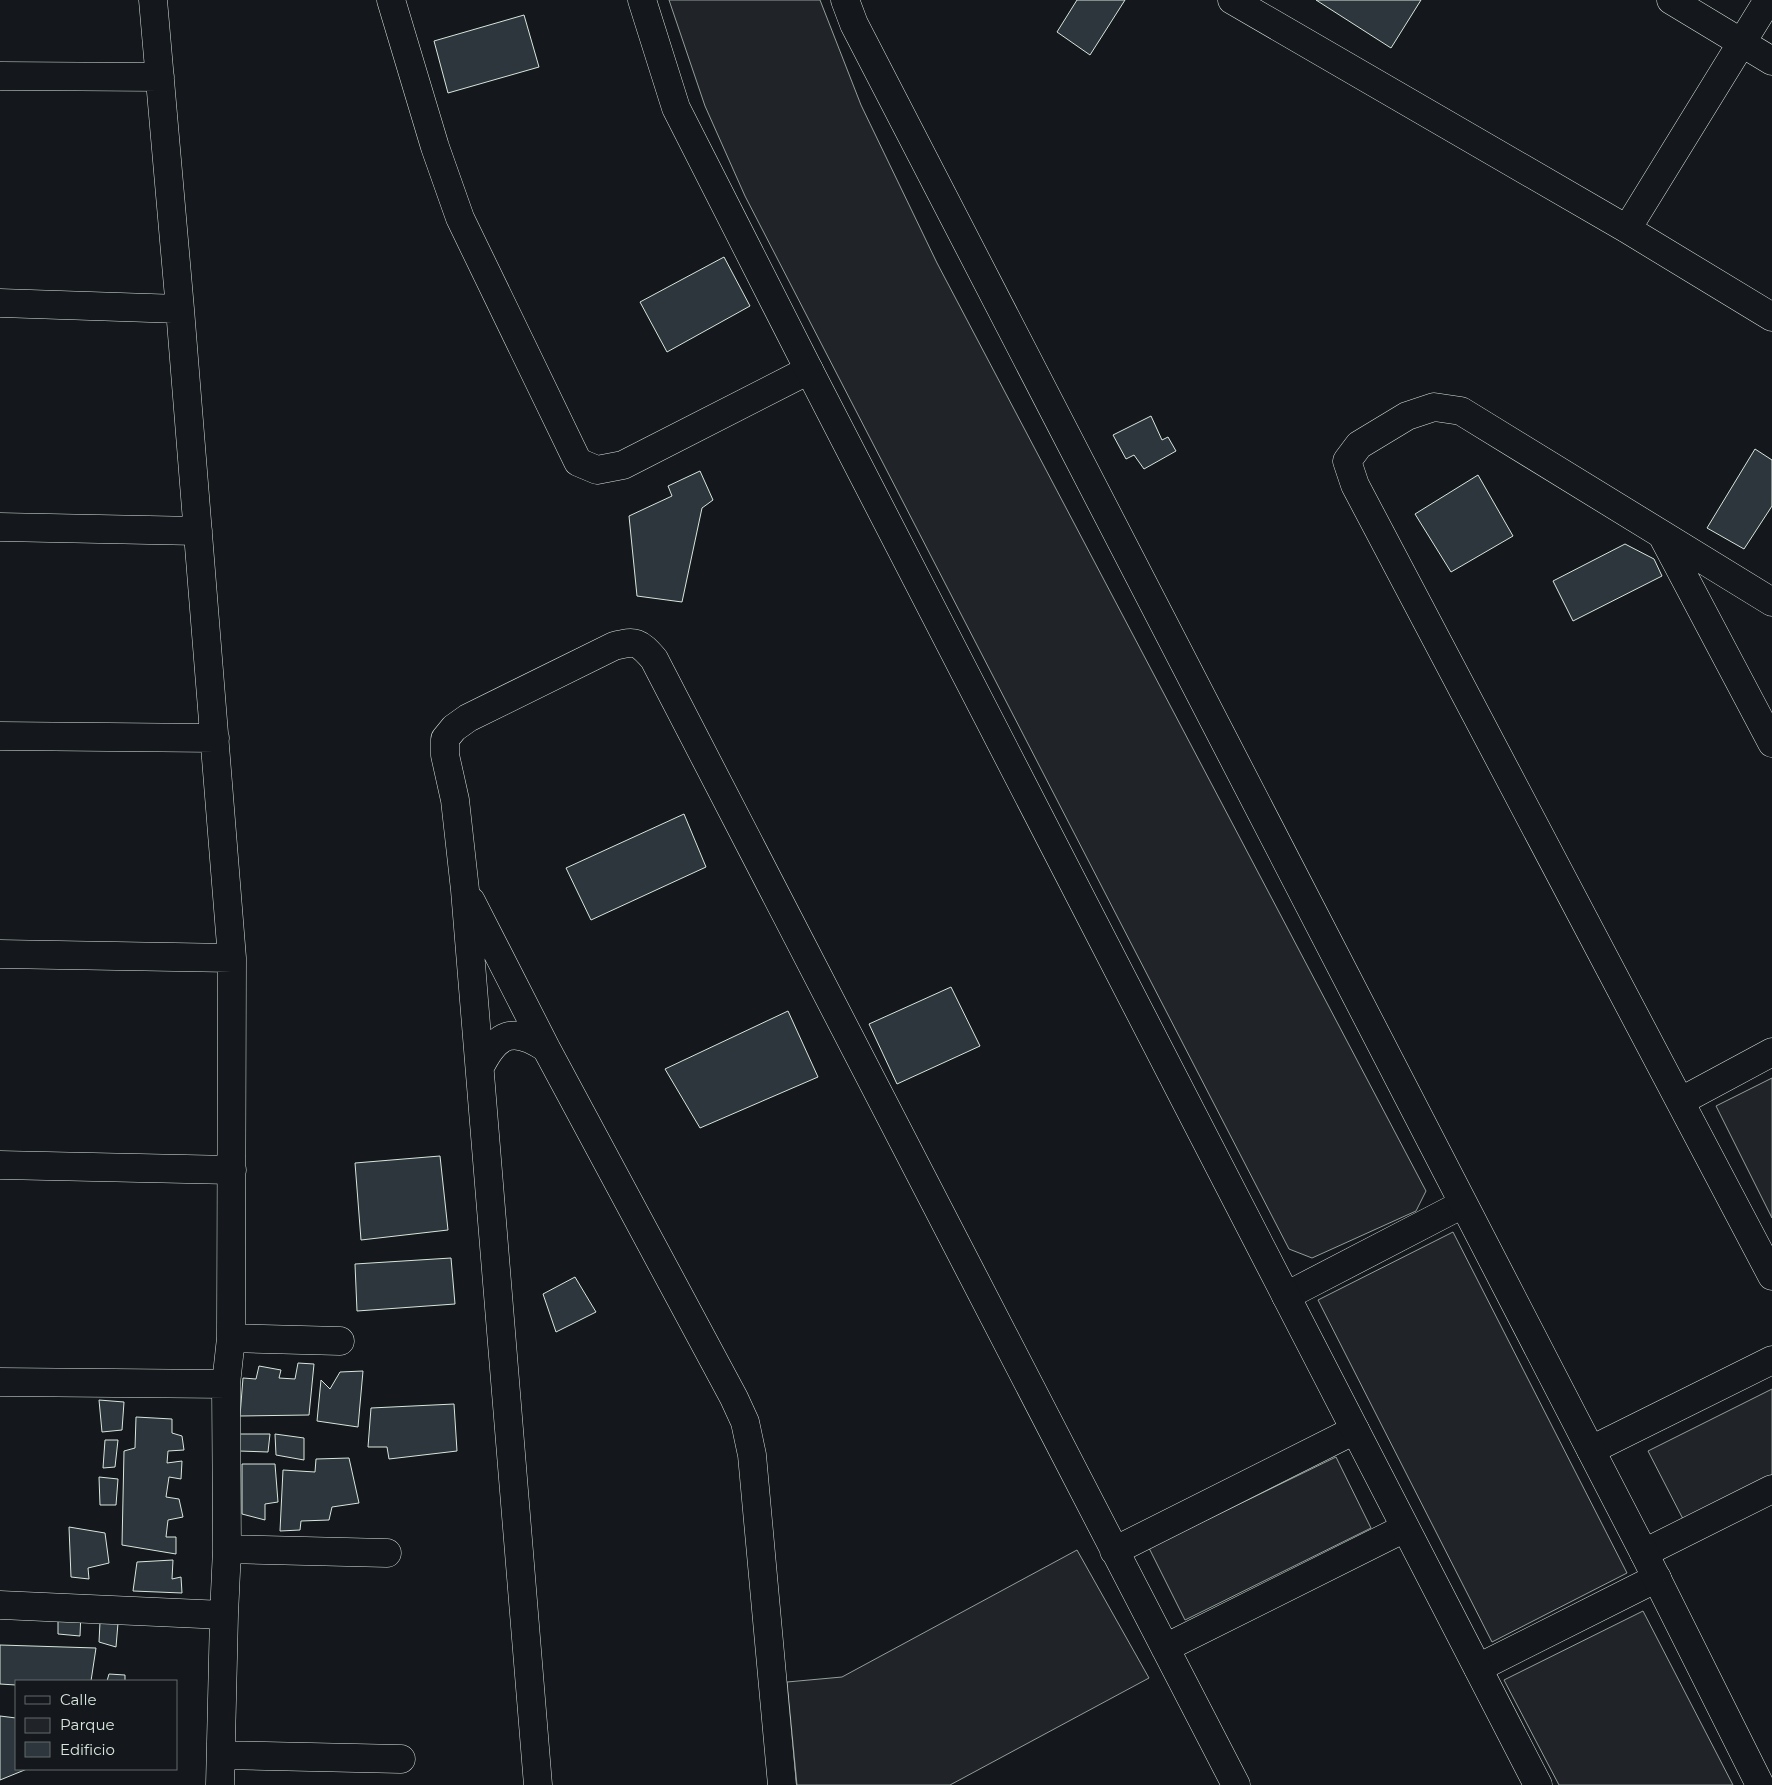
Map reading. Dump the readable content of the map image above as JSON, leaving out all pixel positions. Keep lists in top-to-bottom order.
{
  "legend": ["Calle", "Parque", "Edificio"]
}
